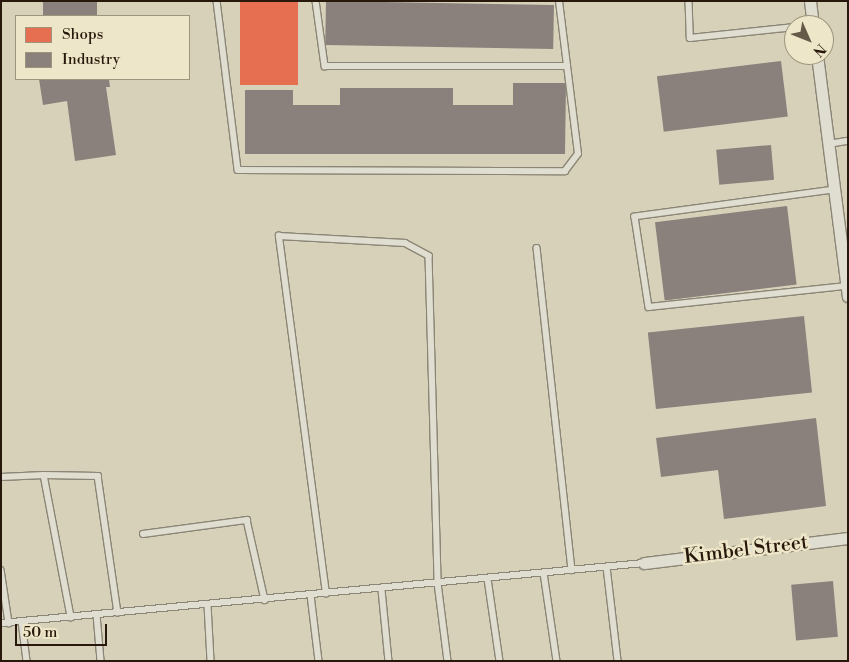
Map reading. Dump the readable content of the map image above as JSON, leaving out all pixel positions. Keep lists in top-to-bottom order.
{
  "streets": {
    "street": ["Kimbel Street"]
  },
  "legend": ["Shops", "Industry"],
  "scale_bar": "50 m",
  "north": "bottom right"
}
